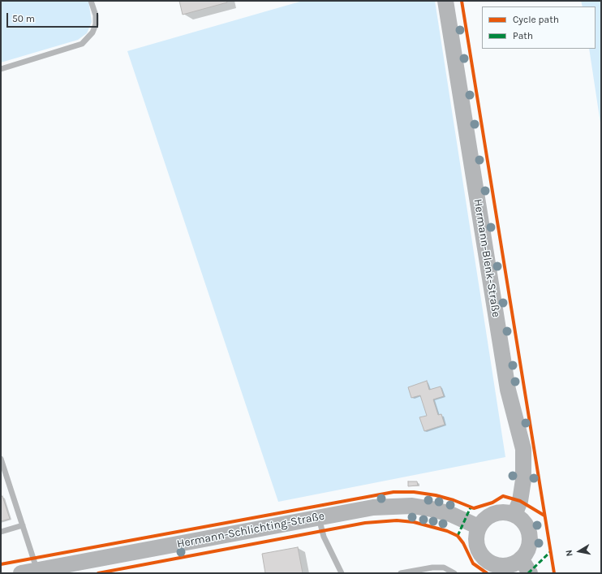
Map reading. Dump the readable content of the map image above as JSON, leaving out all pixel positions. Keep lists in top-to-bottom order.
{
  "streets": {
    "street": ["Hermann-Blenk-Straße", "Hermann-Schlichting-Straße"]
  },
  "crossings": [
    ["Hermann-Blenk-Straße", "Hermann-Schlichting-Straße"]
  ],
  "legend": ["Cycle path", "Path"],
  "scale_bar": "50 m",
  "north": "left"
}
